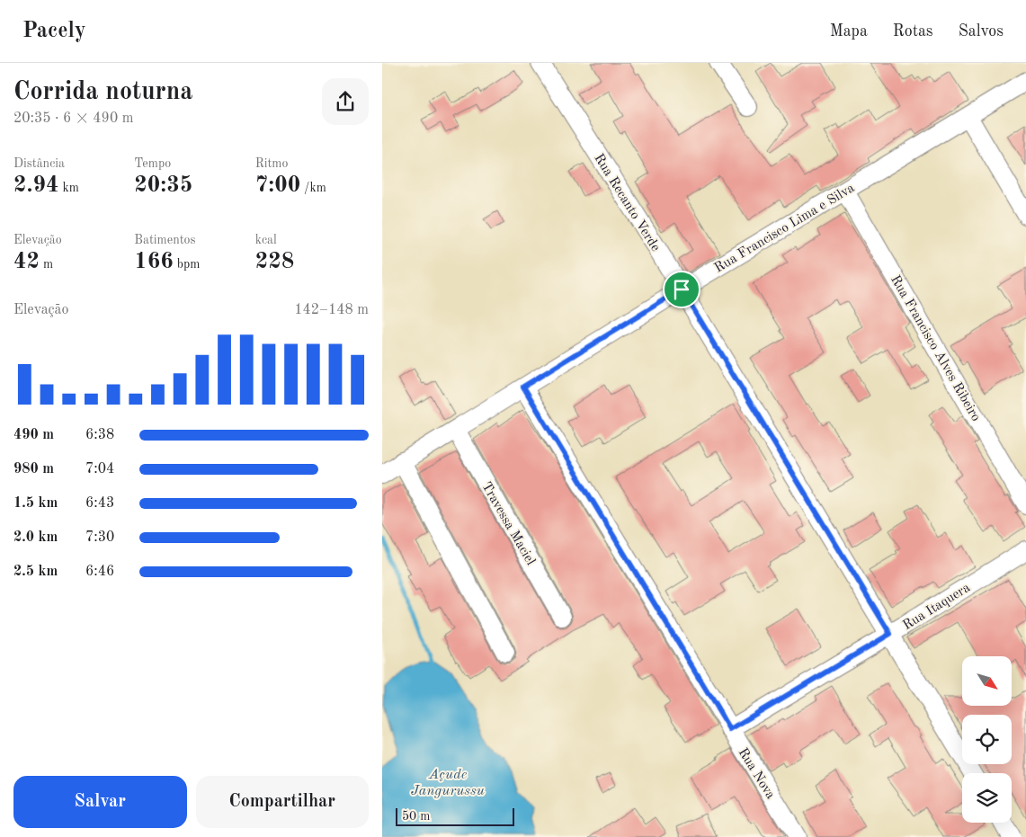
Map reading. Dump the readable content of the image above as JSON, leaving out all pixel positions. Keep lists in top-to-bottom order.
{
  "streets": {
    "street": [
      "Rua Recanto Verde",
      "Rua Francisco Lima e Silva",
      "Rua Francisco Alves Ribeiro",
      "Travessa Maciel",
      "Rua Itaquera",
      "Rua Nova"
    ]
  },
  "crossings": [
    ["Rua Recanto Verde", "Rua Francisco Lima e Silva"],
    ["Rua Recanto Verde", "Rua Itaquera"],
    ["Rua Francisco Lima e Silva", "Rua Francisco Alves Ribeiro"],
    ["Rua Francisco Lima e Silva", "Travessa Maciel"],
    ["Rua Francisco Lima e Silva", "Rua Nova"],
    ["Rua Itaquera", "Rua Nova"]
  ],
  "water": ["Açude Jangurussu"],
  "scale_bar": "50 m",
  "north": "bottom right",
  "page": {
    "header": "Pacely",
    "nav": ["Mapa", "Rotas", "Salvos"],
    "heading": ["Corrida noturna", "20:35 · 6 × 490 m"],
    "stats": [
      ["Distância", "2.94 km"],
      ["Tempo", "20:35"],
      ["Ritmo", "7:00 /km"],
      ["Elevação", "42 m"],
      ["Batimentos", "166 bpm"],
      ["kcal", "228"]
    ],
    "chart": ["Elevação", "142–148 m"],
    "list": [
      {
        "name": "490 m",
        "note": "6:38"
      },
      {
        "name": "980 m",
        "note": "7:04"
      },
      {
        "name": "1.5 km",
        "note": "6:43"
      },
      {
        "name": "2.0 km",
        "note": "7:30"
      },
      {
        "name": "2.5 km",
        "note": "6:46"
      }
    ],
    "buttons": ["Salvar", "Compartilhar"],
    "scale": "50 m"
  }
}
